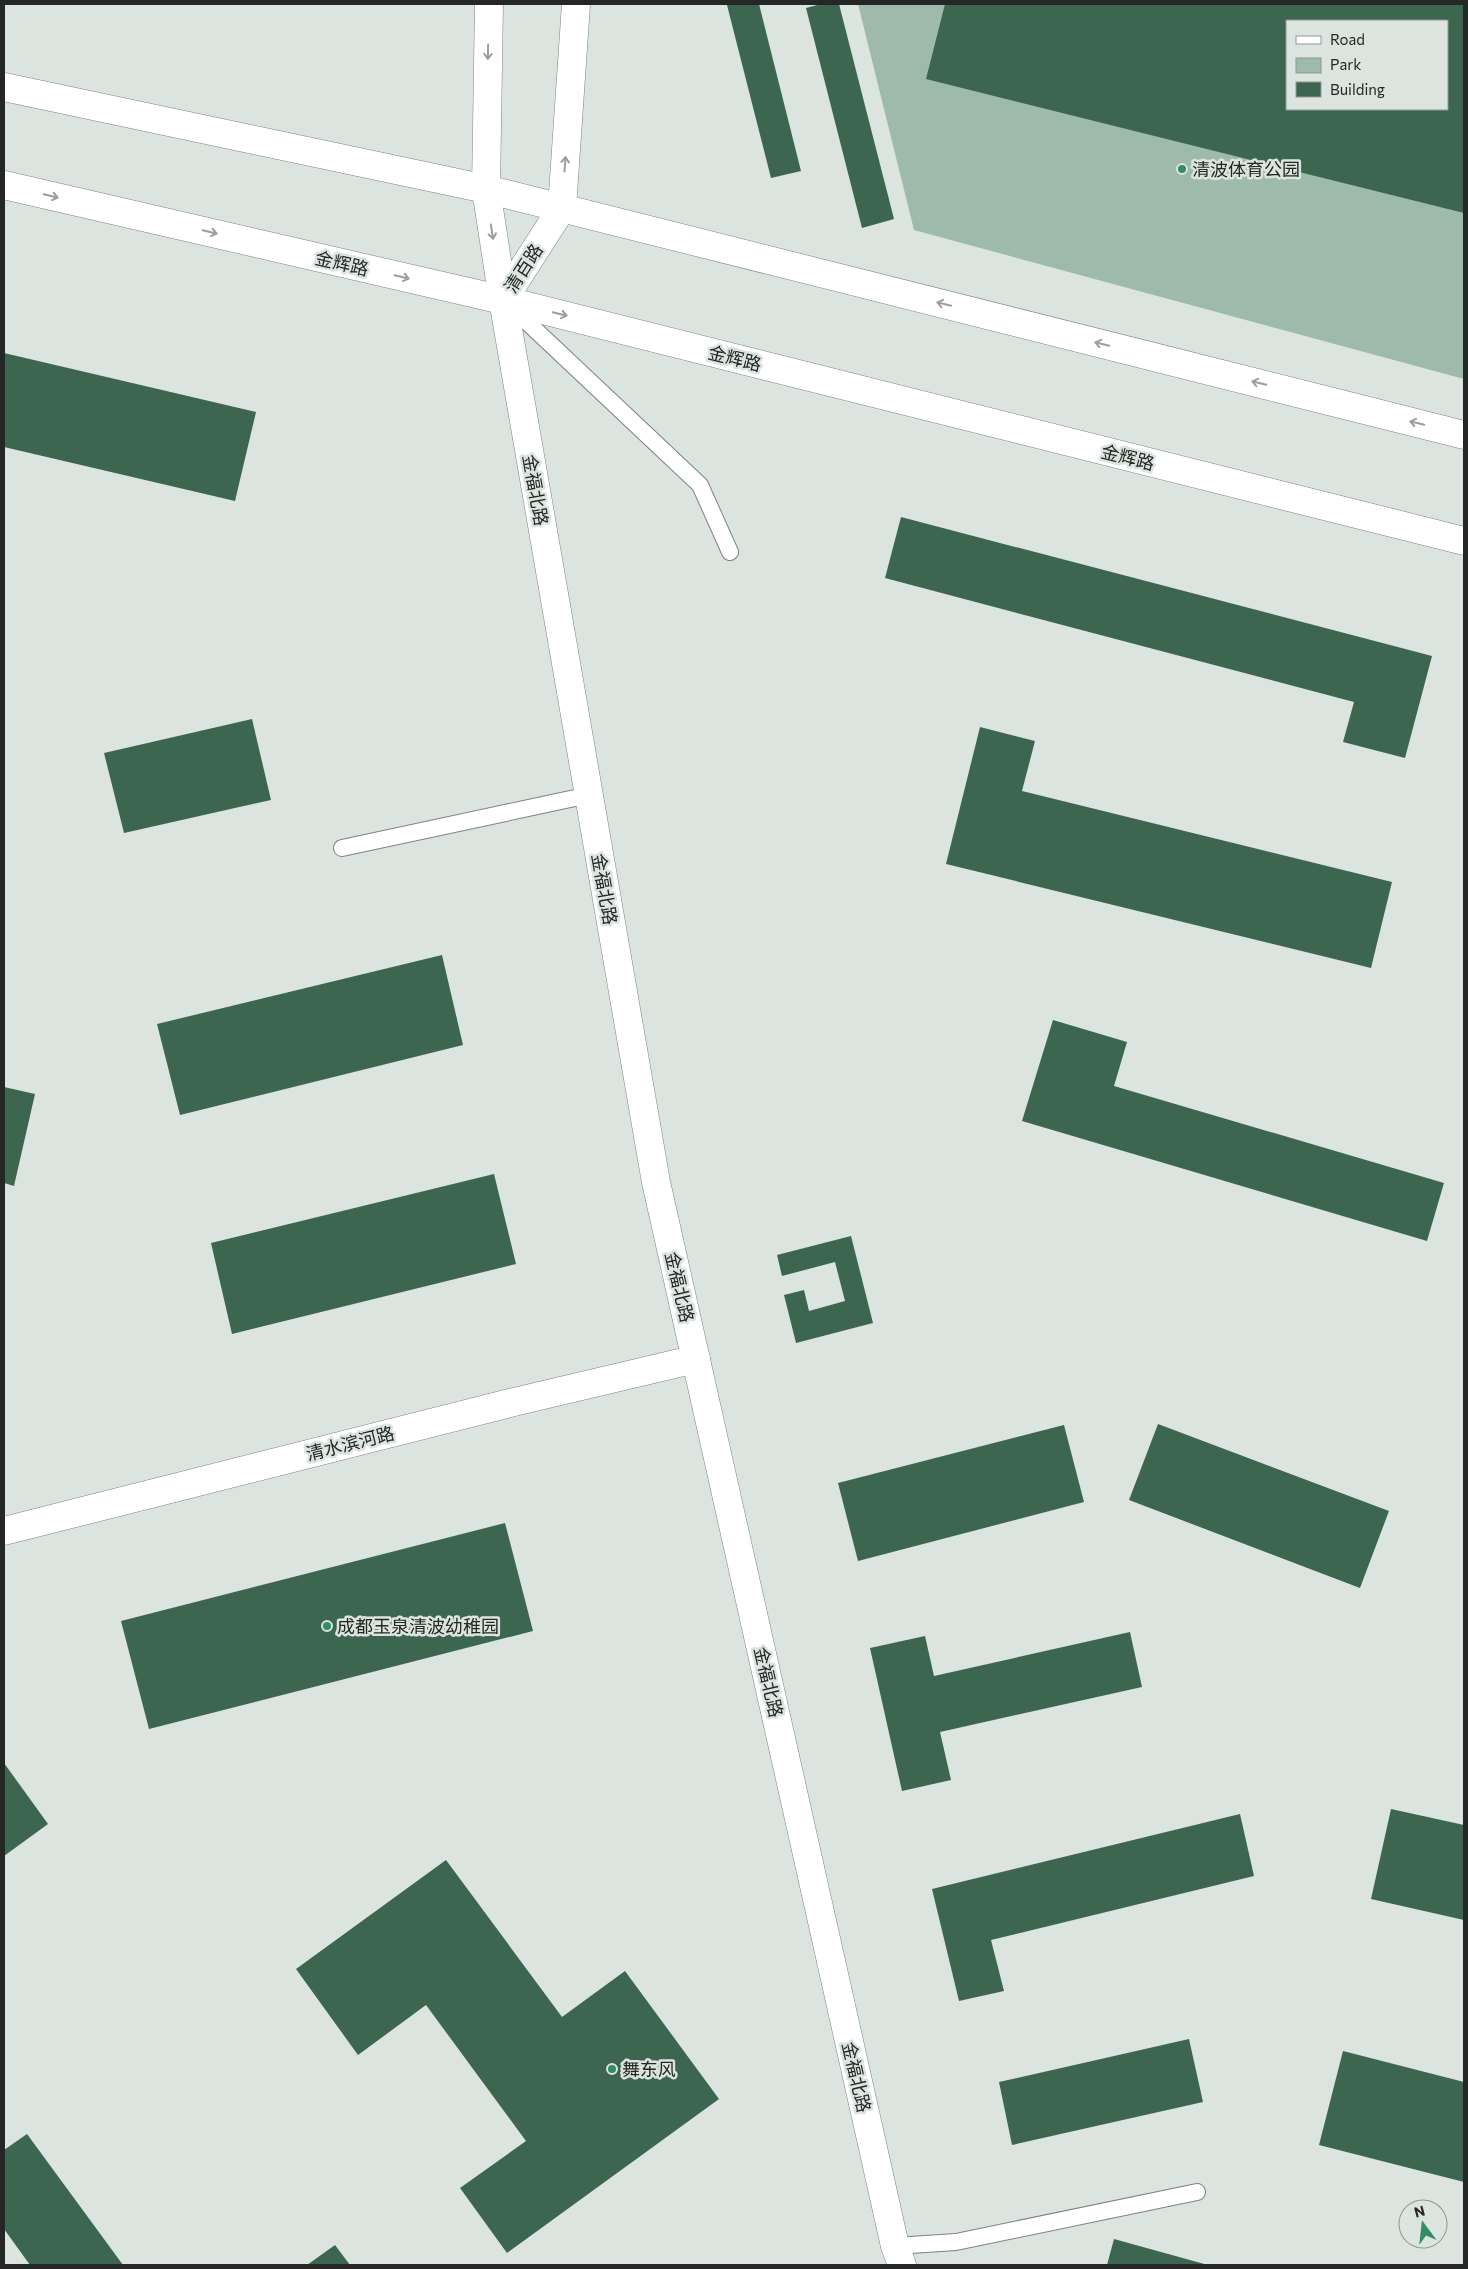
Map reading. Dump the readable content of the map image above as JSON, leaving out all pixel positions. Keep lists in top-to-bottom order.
{
  "streets": {
    "street": [
      "金辉路",
      "清百路",
      "金福北路",
      "清水滨河路"
    ]
  },
  "crossings": [
    ["金辉路", "清百路"],
    ["金辉路", "金福北路"],
    ["清百路", "金福北路"],
    ["金福北路", "清水滨河路"]
  ],
  "places": ["清波体育公园", "成都玉泉清波幼稚园", "舞东风"],
  "legend": ["Road", "Park", "Building"],
  "north": "top"
}
